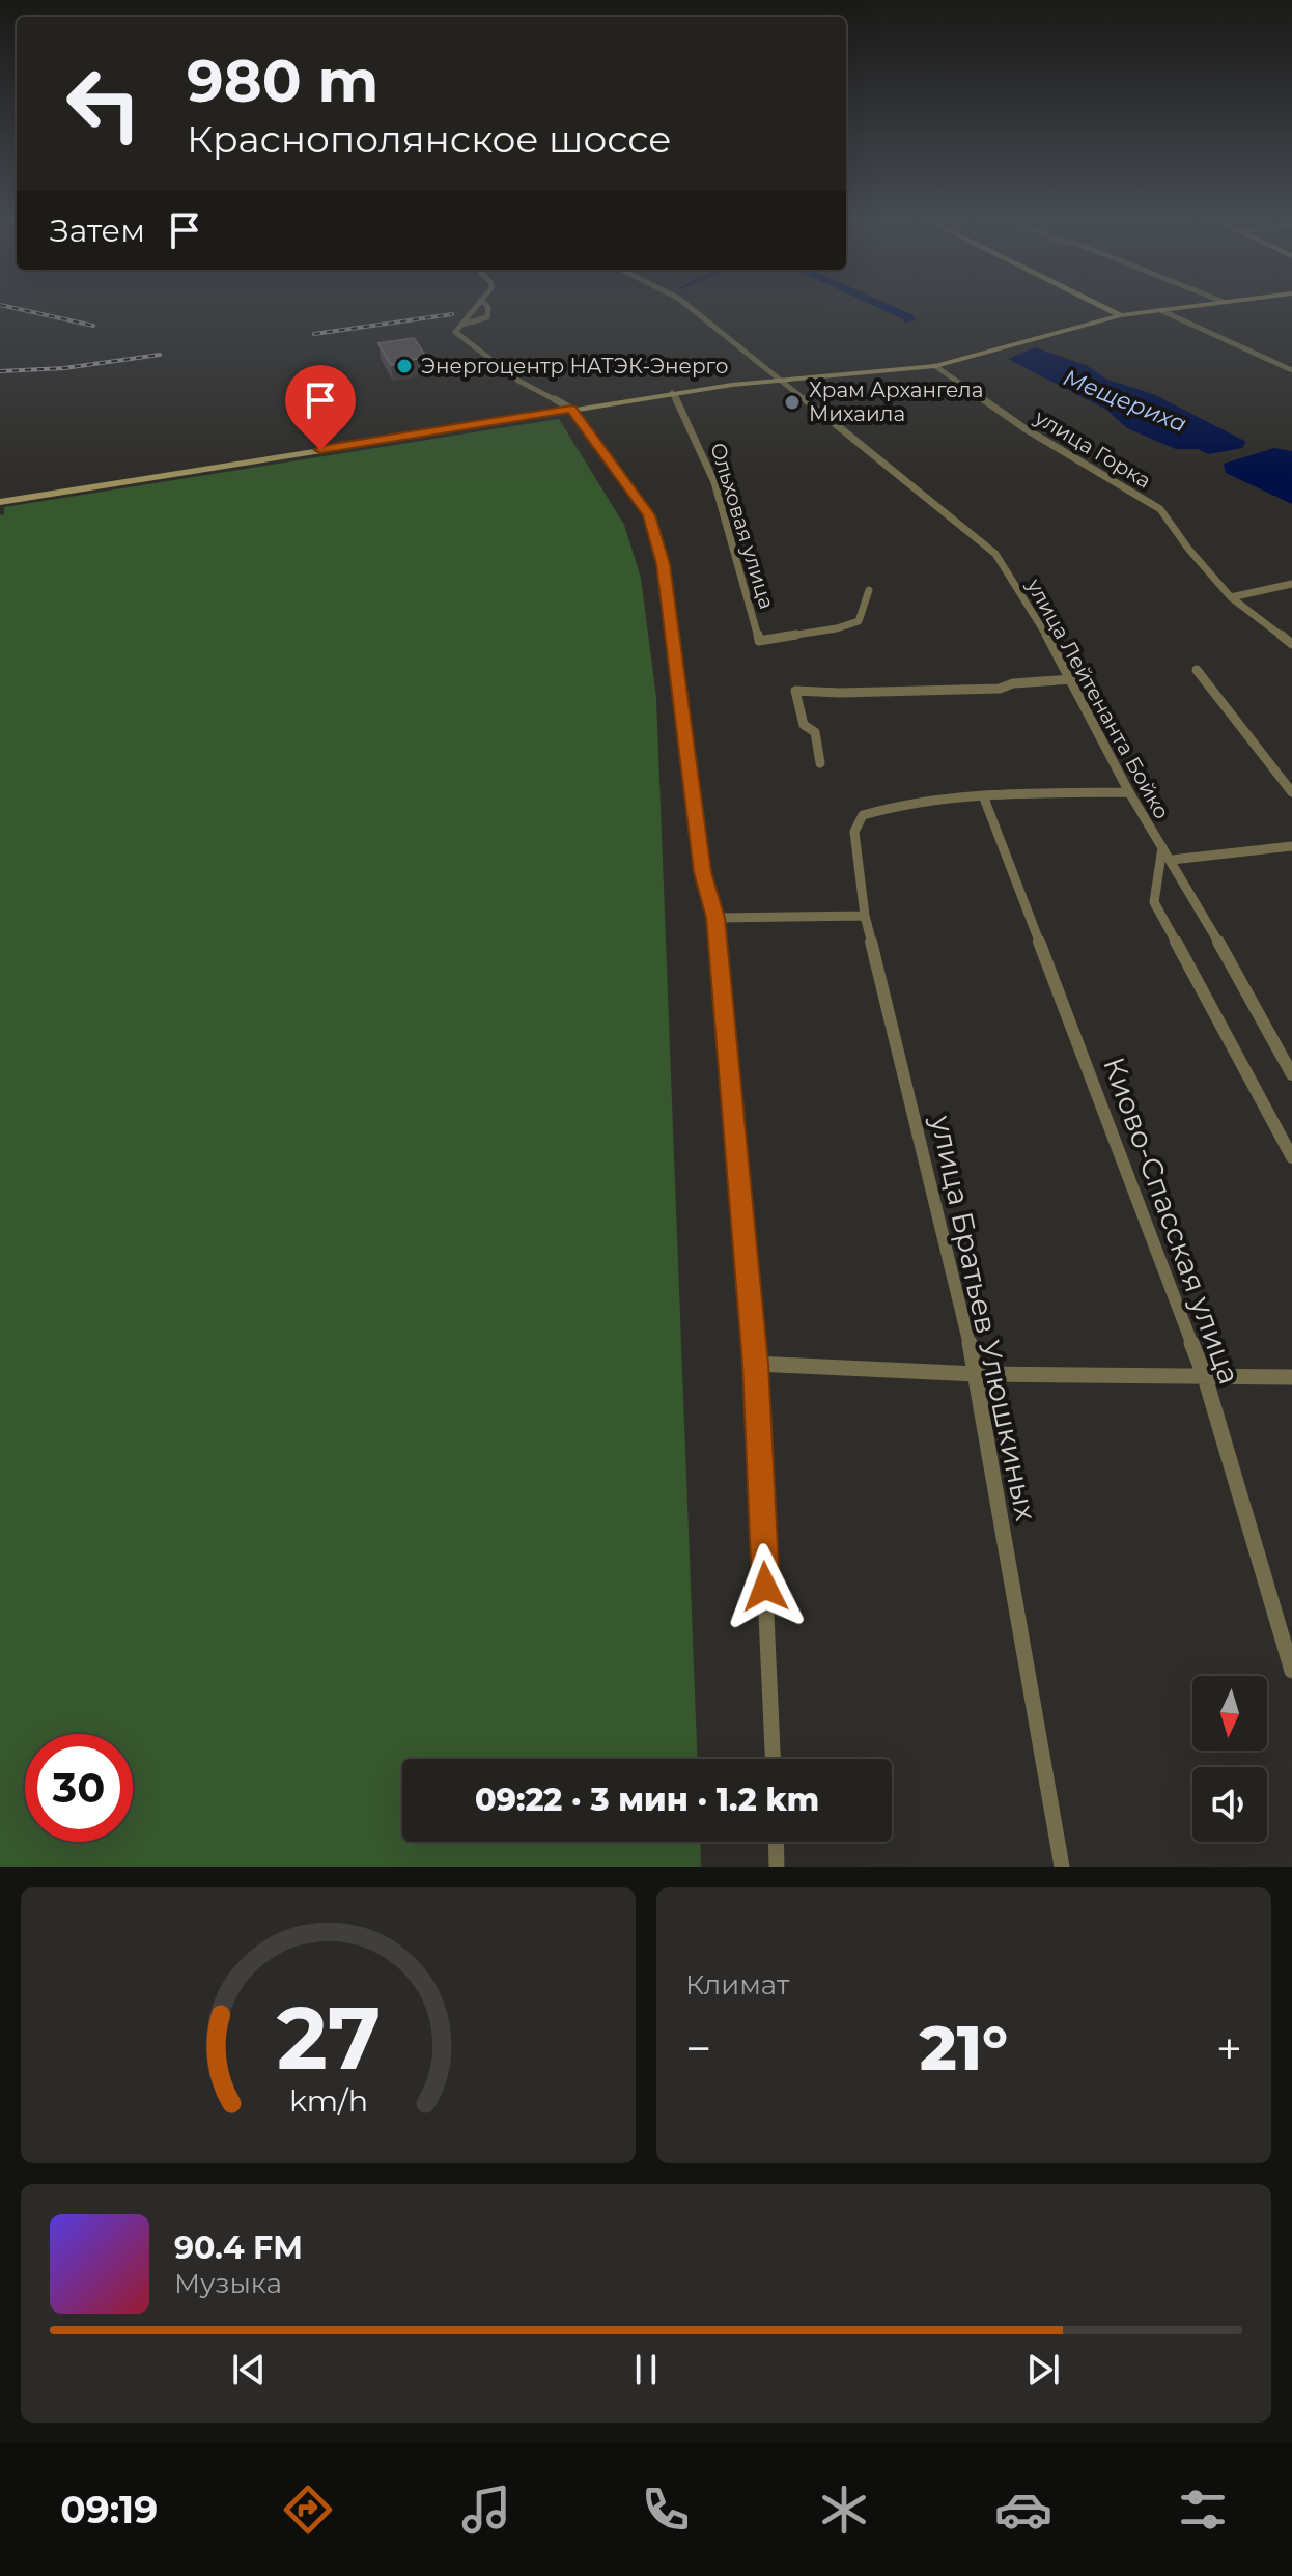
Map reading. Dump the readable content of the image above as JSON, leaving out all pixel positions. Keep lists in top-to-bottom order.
{
  "streets": {
    "street": [
      "улица Горка",
      "Ольховая улица",
      "улица Лейтенанта Бойко",
      "Киово-Спасская улица",
      "улица Братьев Улюшкиных"
    ]
  },
  "crossings": [
    ["Киово-Спасская улица", "улица Братьев Улюшкиных"]
  ],
  "water": ["Мещериха"],
  "places": ["Энергоцентр НАТЭК-Энерго", "Храм Архангела Михаила"],
  "north": "bottom",
  "page": {
    "turn": ["980 m", "Краснополянское шоссе"],
    "then": "Затем",
    "limit": "30",
    "trip": "09:22 · 3 мин · 1.2 km",
    "tile": "Климат",
    "heat": ["−", "21°", "+"],
    "song": ["90.4 FM", "Музыка"],
    "tabs": "09:19",
    "gauge": ["27", "km/h"]
  }
}
